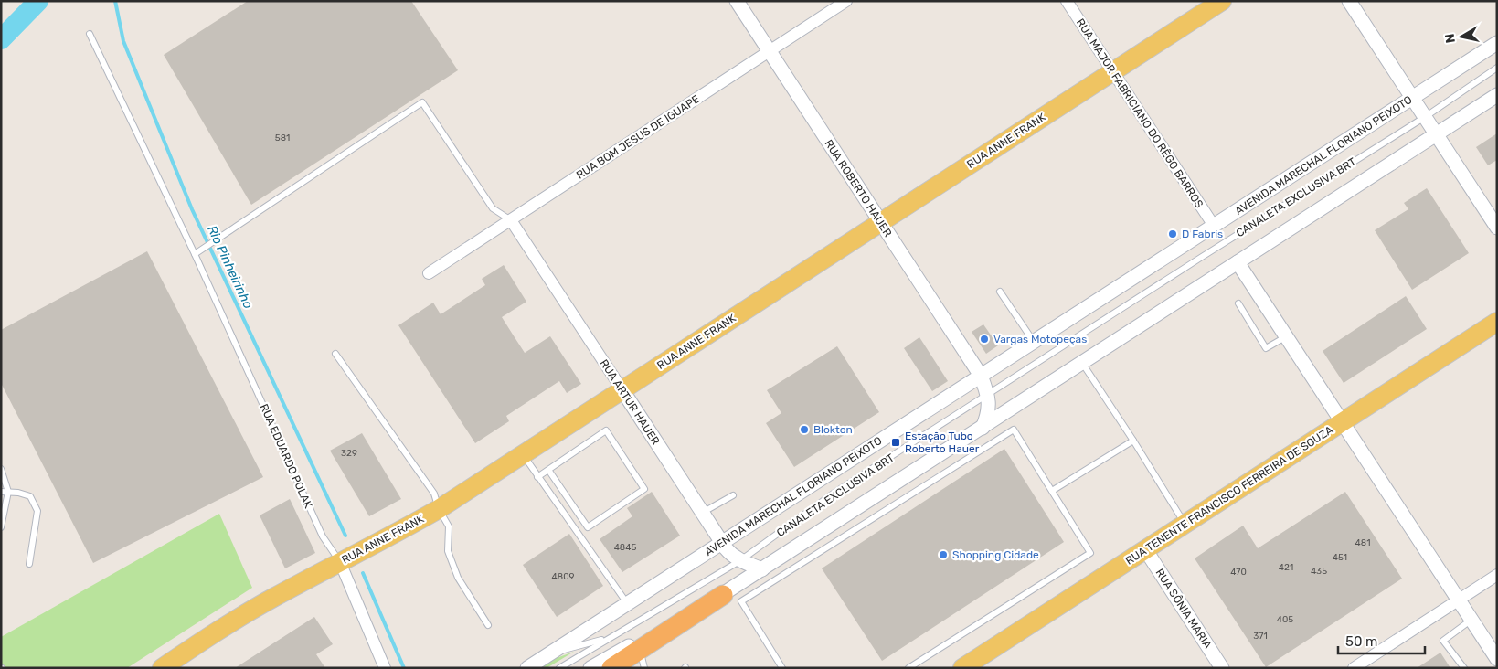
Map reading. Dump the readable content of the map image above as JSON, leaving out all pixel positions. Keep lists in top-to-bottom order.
{
  "streets": {
    "main road": ["RUA ANNE FRANK", "RUA TENENTE FRANCISCO FERREIRA DE SOUZA"],
    "street": [
      "RUA MAJOR FABRICIANO DO RÊGO BARROS",
      "RUA BOM JESUS DE IGUAPE",
      "AVENIDA MARECHAL FLORIANO PEIXOTO",
      "RUA ROBERTO HAUER",
      "RUA ARTUR HAUER",
      "RUA EDUARDO POLAK",
      "RUA SÔNIA MARIA"
    ],
    "lane": ["CANALETA EXCLUSIVA BRT"]
  },
  "crossings": [
    ["RUA MAJOR FABRICIANO DO RÊGO BARROS", "RUA ANNE FRANK"],
    ["RUA MAJOR FABRICIANO DO RÊGO BARROS", "AVENIDA MARECHAL FLORIANO PEIXOTO"],
    ["RUA BOM JESUS DE IGUAPE", "RUA ROBERTO HAUER"],
    ["RUA BOM JESUS DE IGUAPE", "RUA ARTUR HAUER"],
    ["RUA ANNE FRANK", "RUA ROBERTO HAUER"],
    ["RUA ANNE FRANK", "RUA ARTUR HAUER"],
    ["RUA ANNE FRANK", "RUA EDUARDO POLAK"],
    ["AVENIDA MARECHAL FLORIANO PEIXOTO", "RUA ROBERTO HAUER"],
    ["AVENIDA MARECHAL FLORIANO PEIXOTO", "CANALETA EXCLUSIVA BRT"],
    ["AVENIDA MARECHAL FLORIANO PEIXOTO", "RUA ARTUR HAUER"],
    ["RUA ROBERTO HAUER", "CANALETA EXCLUSIVA BRT"],
    ["CANALETA EXCLUSIVA BRT", "RUA ARTUR HAUER"],
    ["RUA TENENTE FRANCISCO FERREIRA DE SOUZA", "RUA SÔNIA MARIA"]
  ],
  "water": ["Rio Pinheirinho"],
  "places": {
    "other": [
      "D Fabris",
      "Vargas Motopeças",
      "Blokton",
      "Shopping Cidade"
    ],
    "transit": ["Estação Tubo Roberto Hauer"]
  },
  "house_numbers": [
    "581",
    "329",
    "481",
    "4845",
    "451",
    "421",
    "435",
    "470",
    "4809",
    "405",
    "371"
  ],
  "scale_bar": "50 m",
  "north": "left"
}
